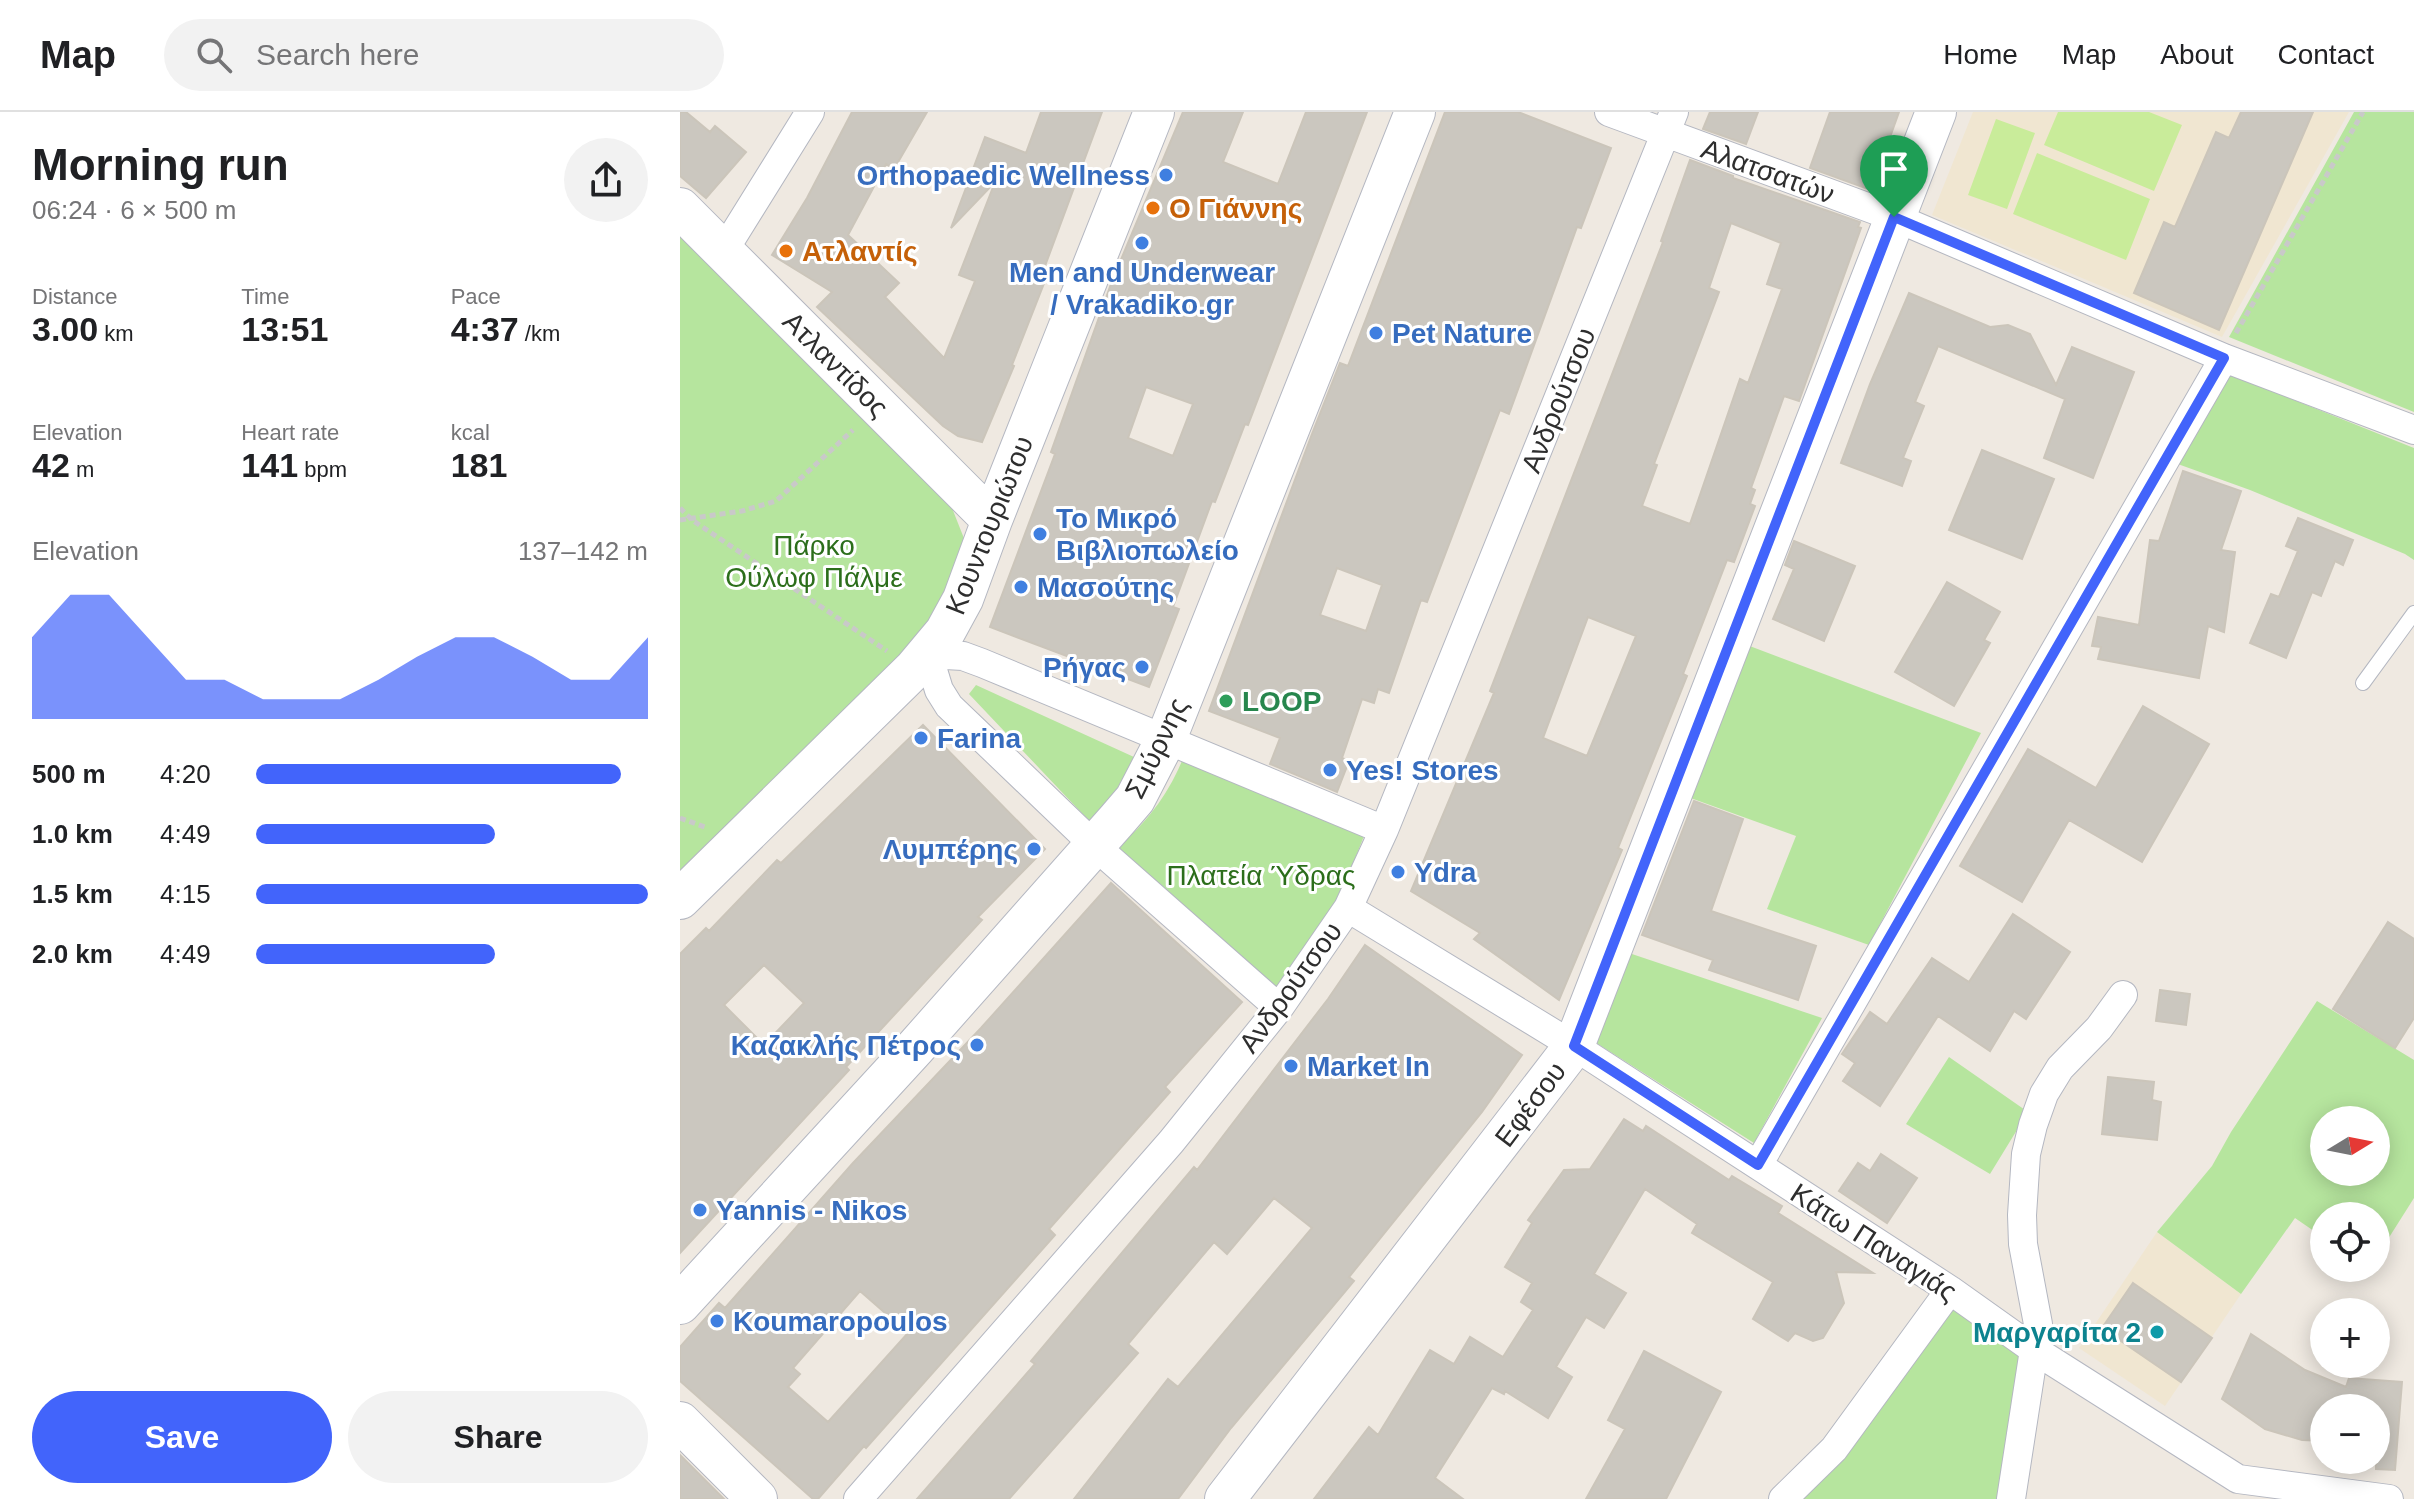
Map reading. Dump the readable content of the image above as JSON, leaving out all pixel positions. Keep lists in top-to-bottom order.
{
  "streets": {
    "main road": [
      "Ατλαντίδος",
      "Κουντουριώτου",
      "Σμύρνης",
      "Εφέσου"
    ],
    "street": ["Αλατσατών", "Ανδρούτσου", "Κάτω Παναγιάς"]
  },
  "crossings": [
    ["Αλατσατών", "Ανδρούτσου"],
    ["Αλατσατών", "Εφέσου"],
    ["Ατλαντίδος", "Κουντουριώτου"],
    ["Ανδρούτσου", "Κάτω Παναγιάς"],
    ["Εφέσου", "Κάτω Παναγιάς"]
  ],
  "parks": ["Πάρκο Ούλωφ Πάλμε", "Πλατεία Ύδρας"],
  "places": [
    "Orthopaedic Wellness",
    "Ο Γιάννης",
    "Men and Underwear / Vrakadiko.gr",
    "Ατλαντίς",
    "Pet Nature",
    "Το Μικρό Βιβλιοπωλείο",
    "Μασούτης",
    "Ρήγας",
    "LOOP",
    "Farina",
    "Yes! Stores",
    "Λυμπέρης",
    "Ydra",
    "Καζακλής Πέτρος",
    "Market In",
    "Yannis - Nikos",
    "Koumaropoulos",
    "Μαργαρίτα 2"
  ],
  "north": "right",
  "page": {
    "header": "Map",
    "search": "Search here",
    "nav": [
      "Home",
      "Map",
      "About",
      "Contact"
    ],
    "heading": ["Morning run", "06:24 · 6 × 500 m"],
    "stats": [
      ["Distance", "3.00 km"],
      ["Time", "13:51"],
      ["Pace", "4:37 /km"],
      ["Elevation", "42 m"],
      ["Heart rate", "141 bpm"],
      ["kcal", "181"]
    ],
    "chart": ["Elevation", "137–142 m"],
    "list": [
      {
        "name": "500 m",
        "note": "4:20"
      },
      {
        "name": "1.0 km",
        "note": "4:49"
      },
      {
        "name": "1.5 km",
        "note": "4:15"
      },
      {
        "name": "2.0 km",
        "note": "4:49"
      }
    ],
    "map_buttons": ["+", "−"],
    "buttons": ["Save", "Share"]
  }
}
